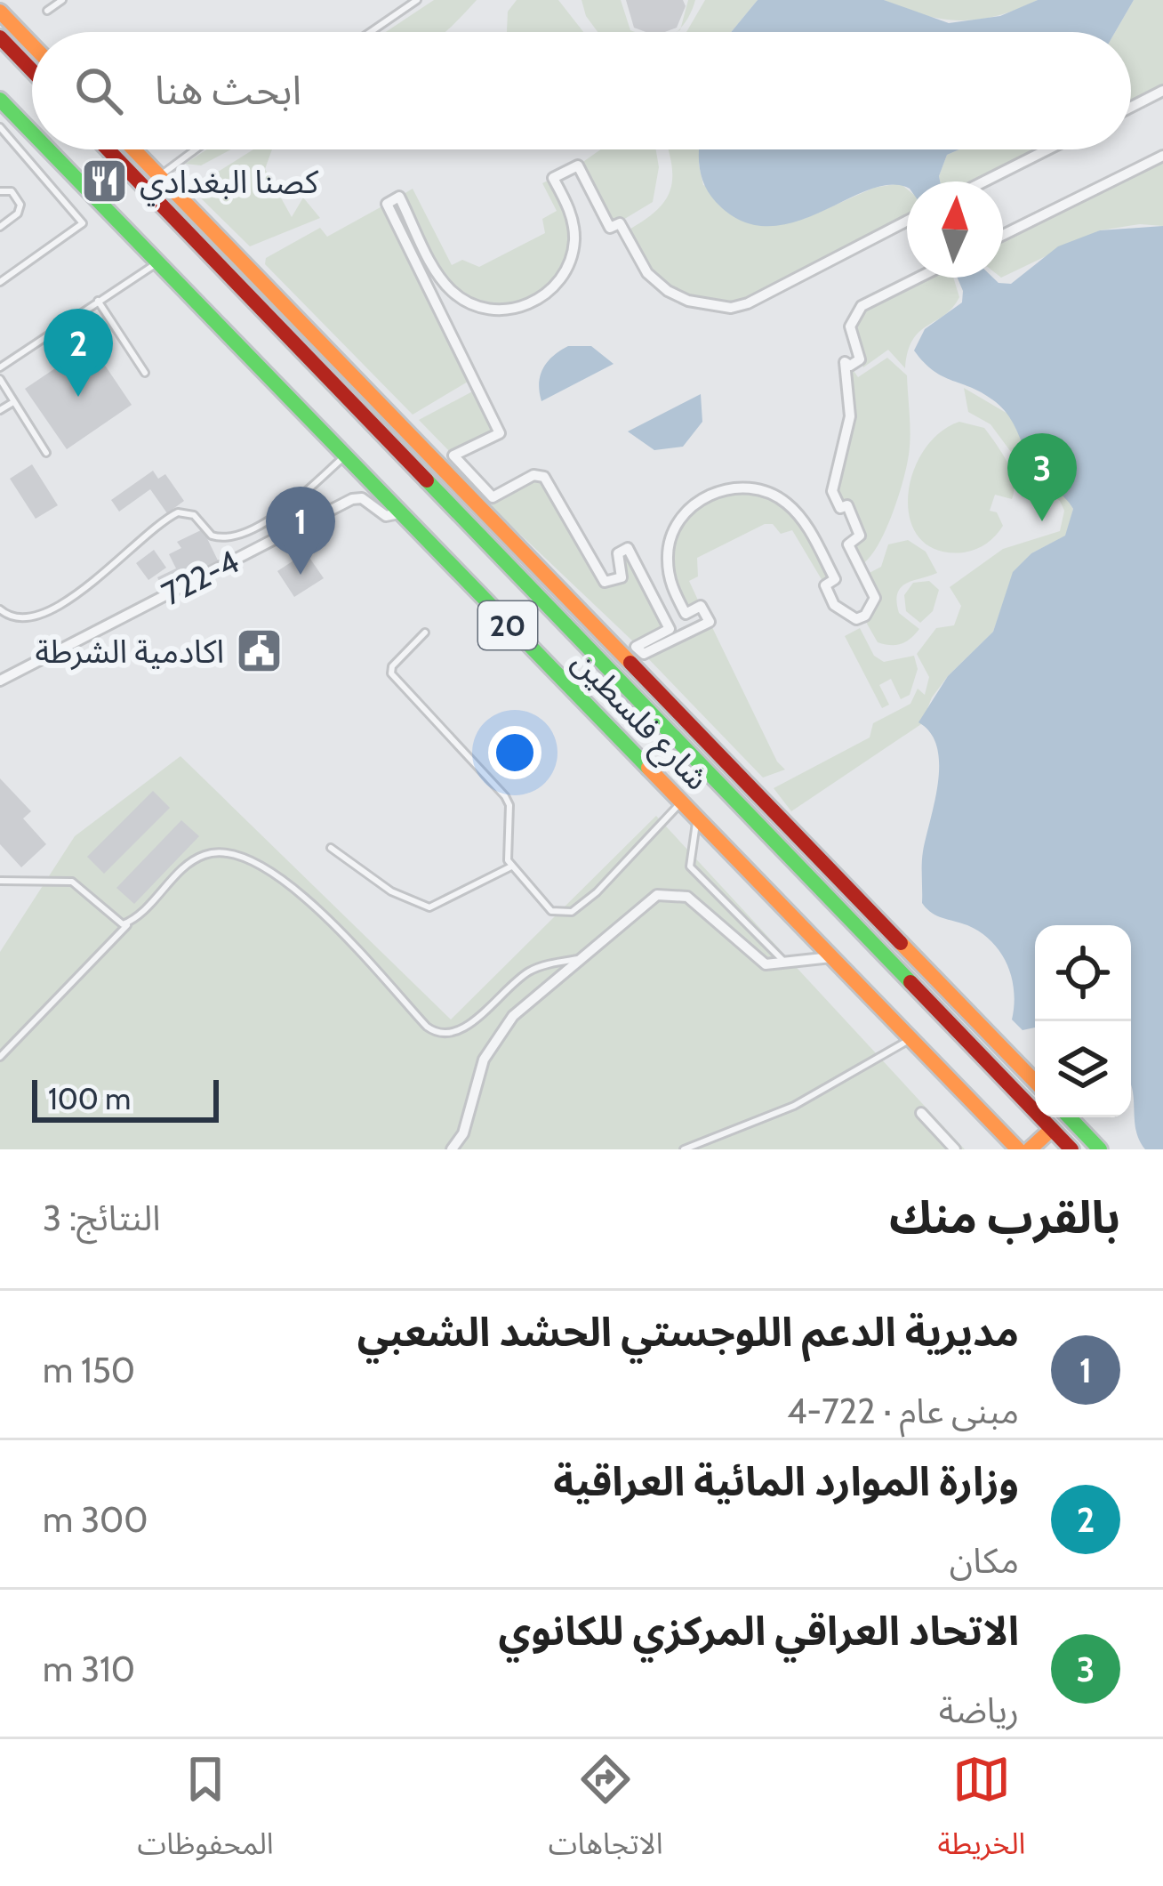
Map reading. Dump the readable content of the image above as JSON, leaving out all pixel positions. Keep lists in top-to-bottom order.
{
  "streets": {
    "main road": ["20", "شارع فلسطين"],
    "street": ["722-4"]
  },
  "crossings": [
    ["722-4", "شارع فلسطين"]
  ],
  "places": {
    "restaurant": ["كصنا البغدادي"],
    "public building": ["اكادمية الشرطة"]
  },
  "scale_bar": "100 m",
  "north": "top",
  "page": {
    "search": "ابحث هنا",
    "pins": ["2", "3", "1"],
    "scale": "100 m",
    "heading": ["بالقرب منك", "النتائج: 3"],
    "list": [
      {
        "mark": "1",
        "name": "مديرية الدعم اللوجستي الحشد الشعبي",
        "note": "مبنى عام · 722-4",
        "value": "150 m"
      },
      {
        "mark": "2",
        "name": "وزارة الموارد المائية العراقية",
        "note": "مكان",
        "value": "300 m"
      },
      {
        "mark": "3",
        "name": "الاتحاد العراقي المركزي للكانوي",
        "note": "رياضة",
        "value": "310 m"
      }
    ],
    "nav": ["الخريطة", "الاتجاهات", "المحفوظات"]
  }
}
